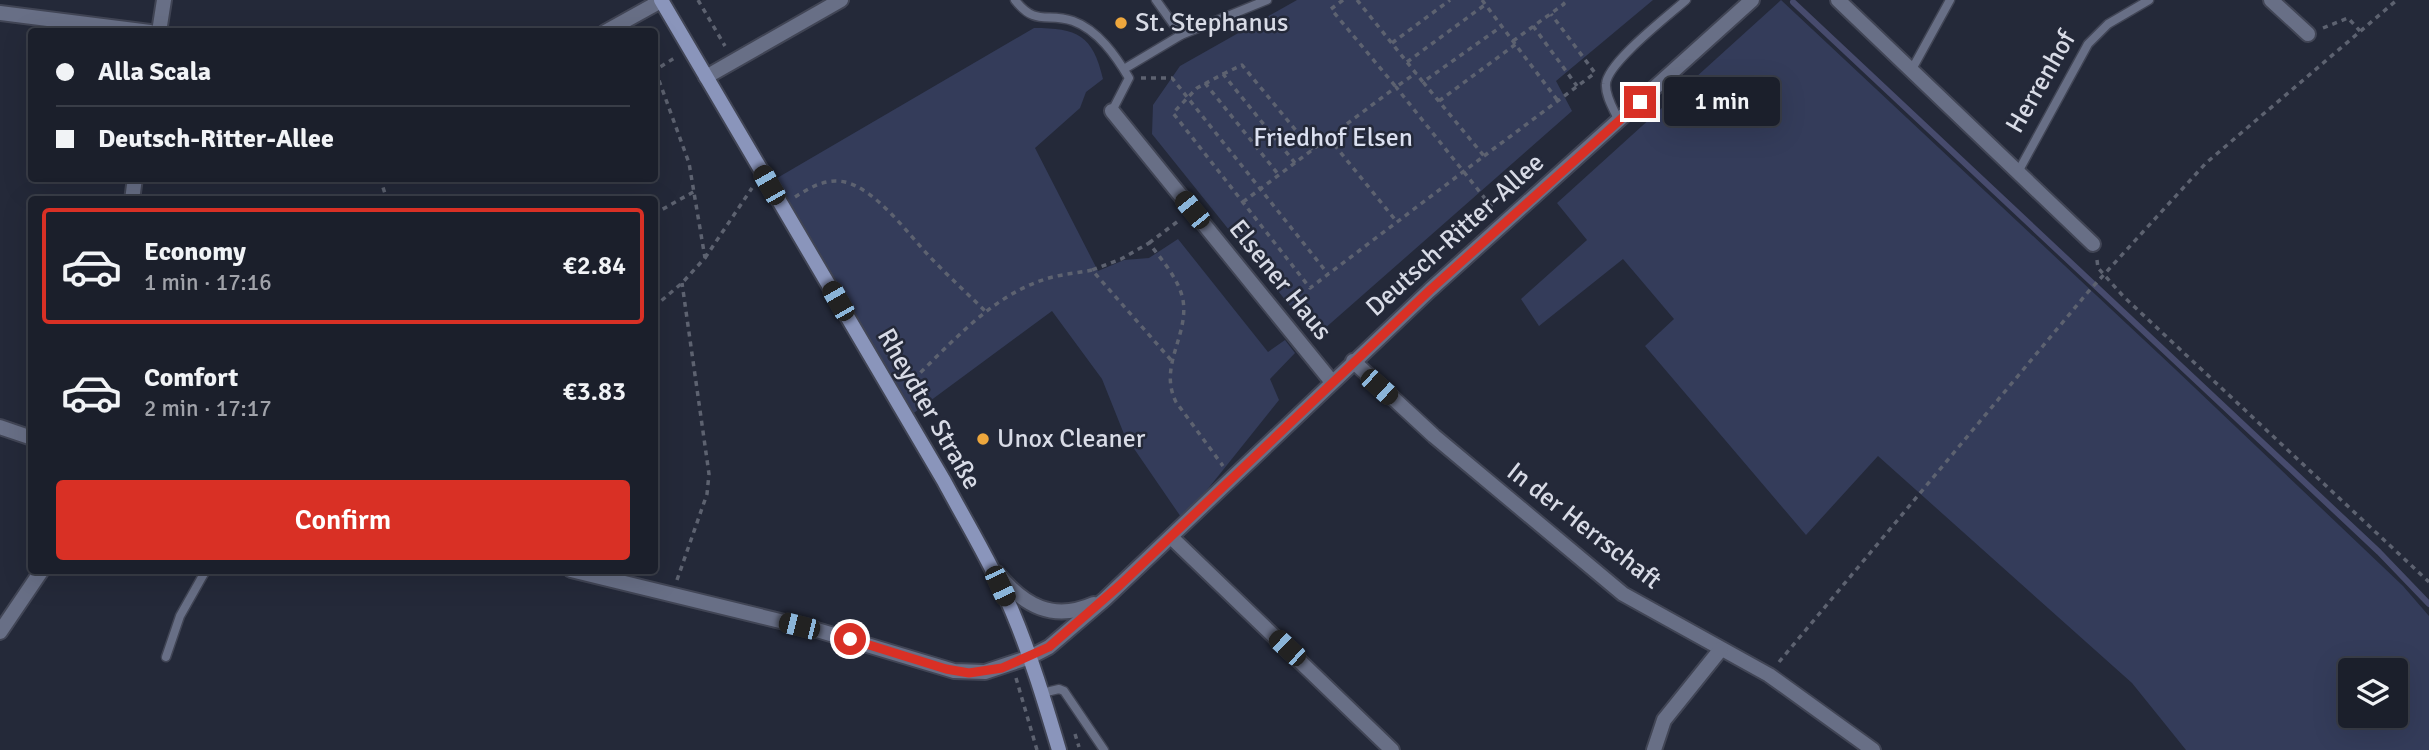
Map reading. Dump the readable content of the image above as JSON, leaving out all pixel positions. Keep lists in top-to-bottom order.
{
  "streets": {
    "main road": ["Rheydter Straße"],
    "street": [
      "Herrenhof",
      "Deutsch-Ritter-Allee",
      "Elsener Haus",
      "In der Herrschaft"
    ]
  },
  "crossings": [
    ["Deutsch-Ritter-Allee", "Elsener Haus"],
    ["Deutsch-Ritter-Allee", "Rheydter Straße"],
    ["Deutsch-Ritter-Allee", "In der Herrschaft"]
  ],
  "parks": ["Friedhof Elsen"],
  "places": ["St. Stephanus", "Unox Cleaner"],
  "page": {
    "banner": ["Alla Scala", "Deutsch-Ritter-Allee"],
    "bubble": "1 min",
    "list": [
      {
        "name": "Economy",
        "note": "1 min · 17:16",
        "value": "€2.84"
      },
      {
        "name": "Comfort",
        "note": "2 min · 17:17",
        "value": "€3.83"
      }
    ],
    "buttons": "Confirm"
  }
}
